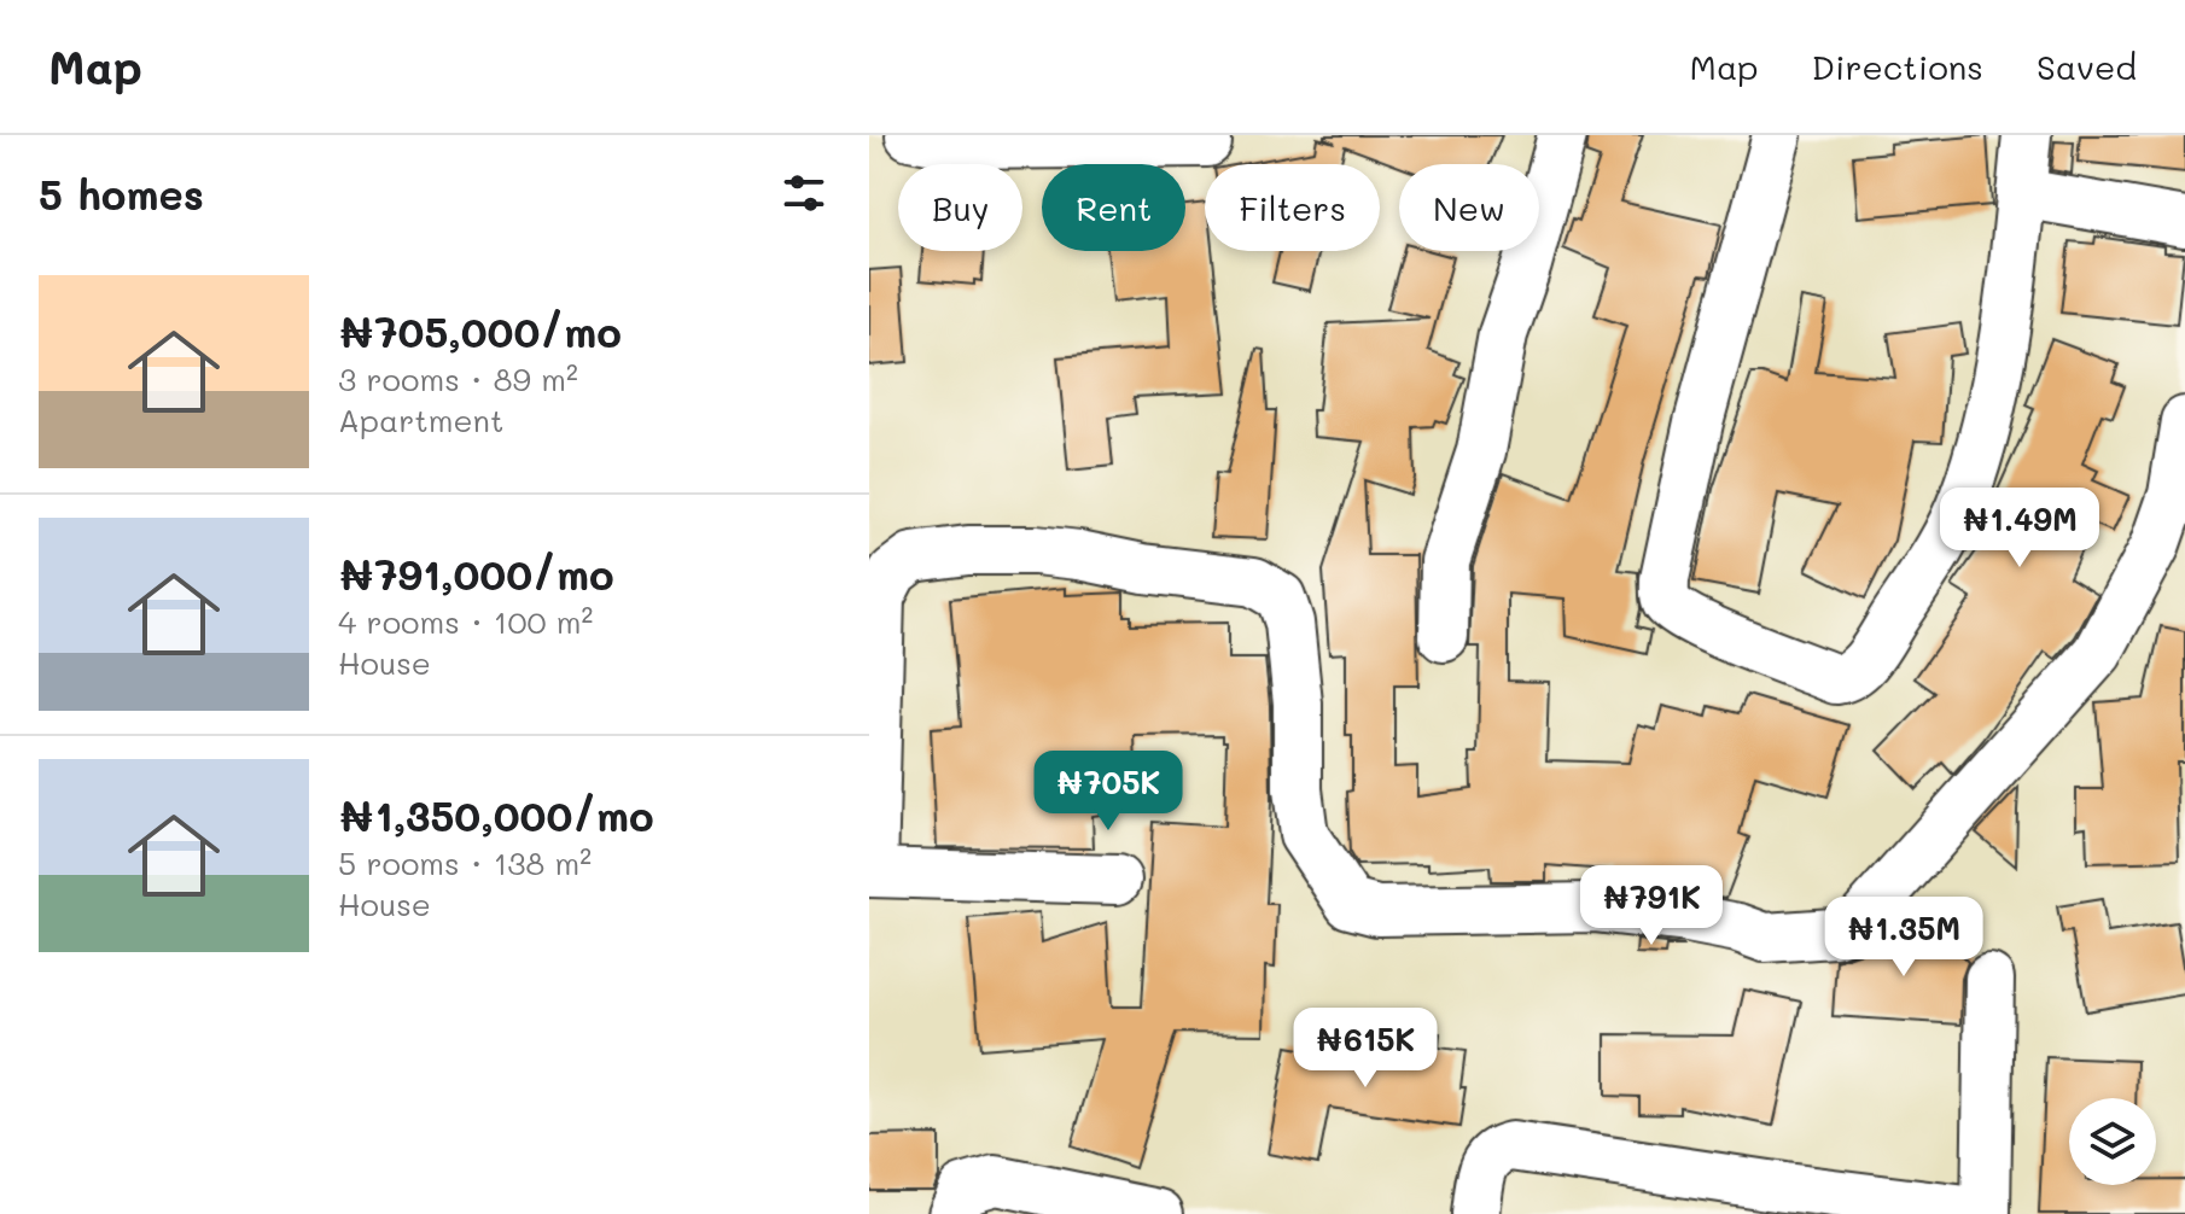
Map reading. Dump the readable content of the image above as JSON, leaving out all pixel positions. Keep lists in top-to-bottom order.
{
  "page": {
    "header": "Map",
    "nav": ["Map", "Directions", "Saved"],
    "heading": "5 homes",
    "chip": [
      "Buy",
      "Rent",
      "Filters",
      "New"
    ],
    "list": [
      {
        "name": "₦705,000/mo",
        "note": "3 rooms · 89 m² · Apartment"
      },
      {
        "name": "₦791,000/mo",
        "note": "4 rooms · 100 m² · House"
      },
      {
        "name": "₦1,350,000/mo",
        "note": "5 rooms · 138 m² · House"
      }
    ],
    "price": [
      "₦1.49M",
      "₦705K",
      "₦791K",
      "₦1.35M",
      "₦615K"
    ]
  }
}
